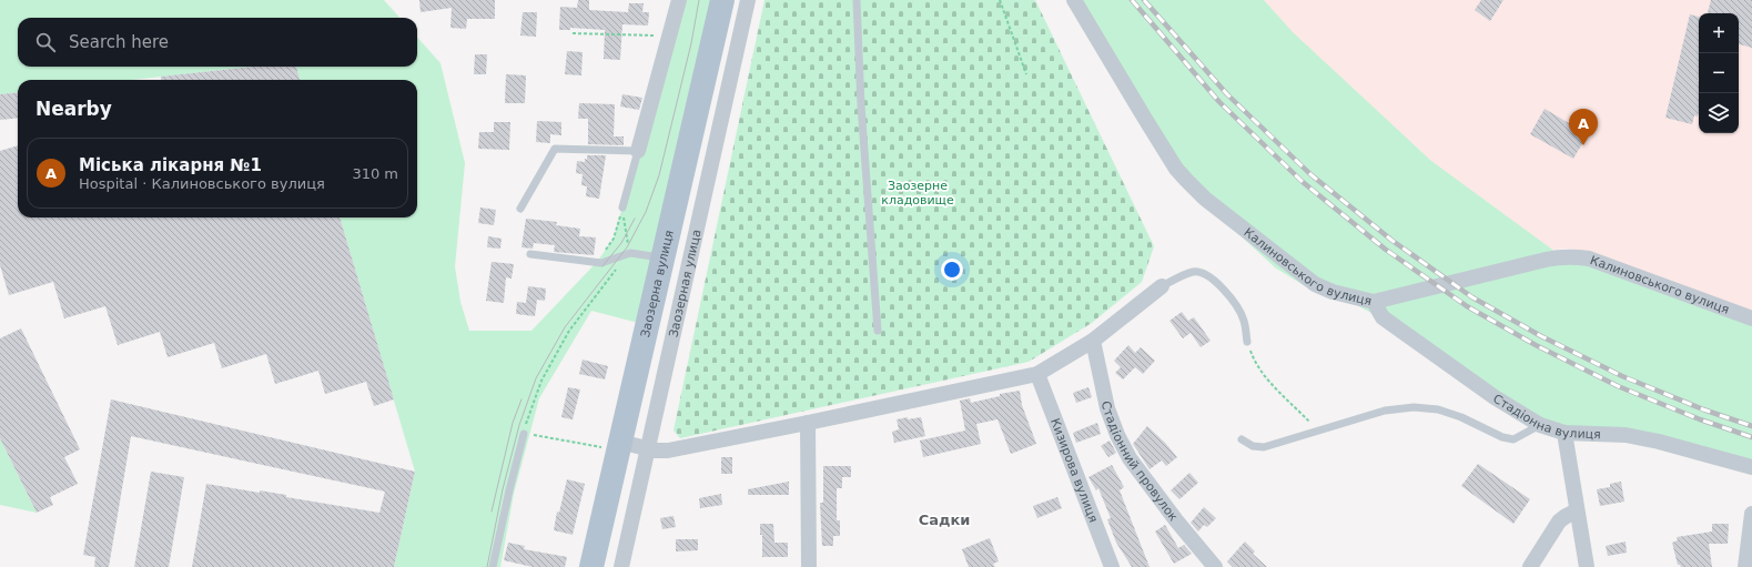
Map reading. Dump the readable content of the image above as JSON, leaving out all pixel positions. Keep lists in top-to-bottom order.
{
  "streets": {
    "main road": ["Заозерна вулиця"],
    "street": [
      "Калиновського вулиця",
      "Заозерная улица",
      "Стадіонна вулиця",
      "Стадіонний провулок",
      "Кизирова вулиця"
    ]
  },
  "crossings": [
    ["Калиновського вулиця", "Стадіонна вулиця"]
  ],
  "districts": ["Садки"],
  "parks": ["Заозерне кладовище"],
  "page": {
    "map_buttons": ["+", "−"],
    "search": "Search here",
    "heading": "Nearby",
    "pins": "A",
    "list": [
      {
        "mark": "A",
        "name": "Міська лікарня №1",
        "note": "Hospital · Калиновського вулиця",
        "value": "310 m"
      }
    ]
  }
}
